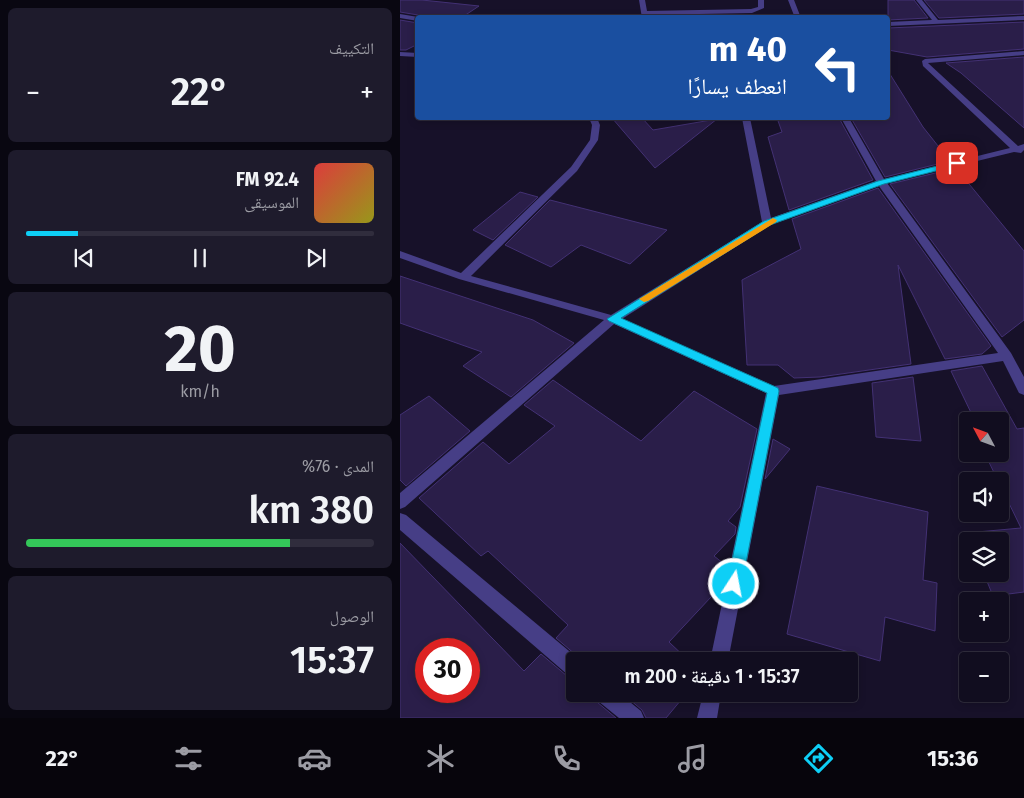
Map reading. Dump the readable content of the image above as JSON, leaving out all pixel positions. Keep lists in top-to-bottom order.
{
  "north": "top left",
  "page": {
    "tile": [
      "التكييف",
      ["20", "km/h"],
      ["المدى · 76%", "380 km"],
      ["الوصول", "15:37"]
    ],
    "turn": ["40 m", "انعطف يسارًا"],
    "heat": ["−", "22°", "+"],
    "song": ["92.4 FM", "الموسيقى"],
    "map_buttons": ["+", "−"],
    "limit": "30",
    "trip": "15:37 · 1 دقيقة · 200 m",
    "tabs": ["15:36", "22°"]
  }
}
